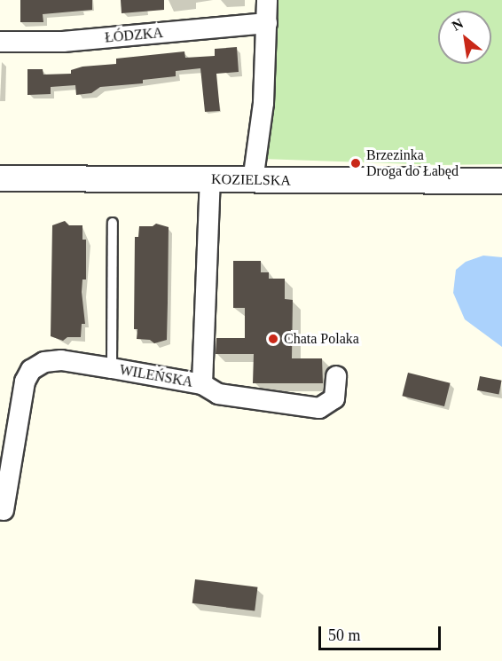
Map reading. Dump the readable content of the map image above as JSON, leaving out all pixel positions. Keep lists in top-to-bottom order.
{
  "streets": {
    "street": ["ŁÓDZKA", "KOZIELSKA", "WILEŃSKA"]
  },
  "places": ["Brzezinka Droga do Łabęd", "Chata Polaka"],
  "scale_bar": "50 m",
  "north": "top left"
}
